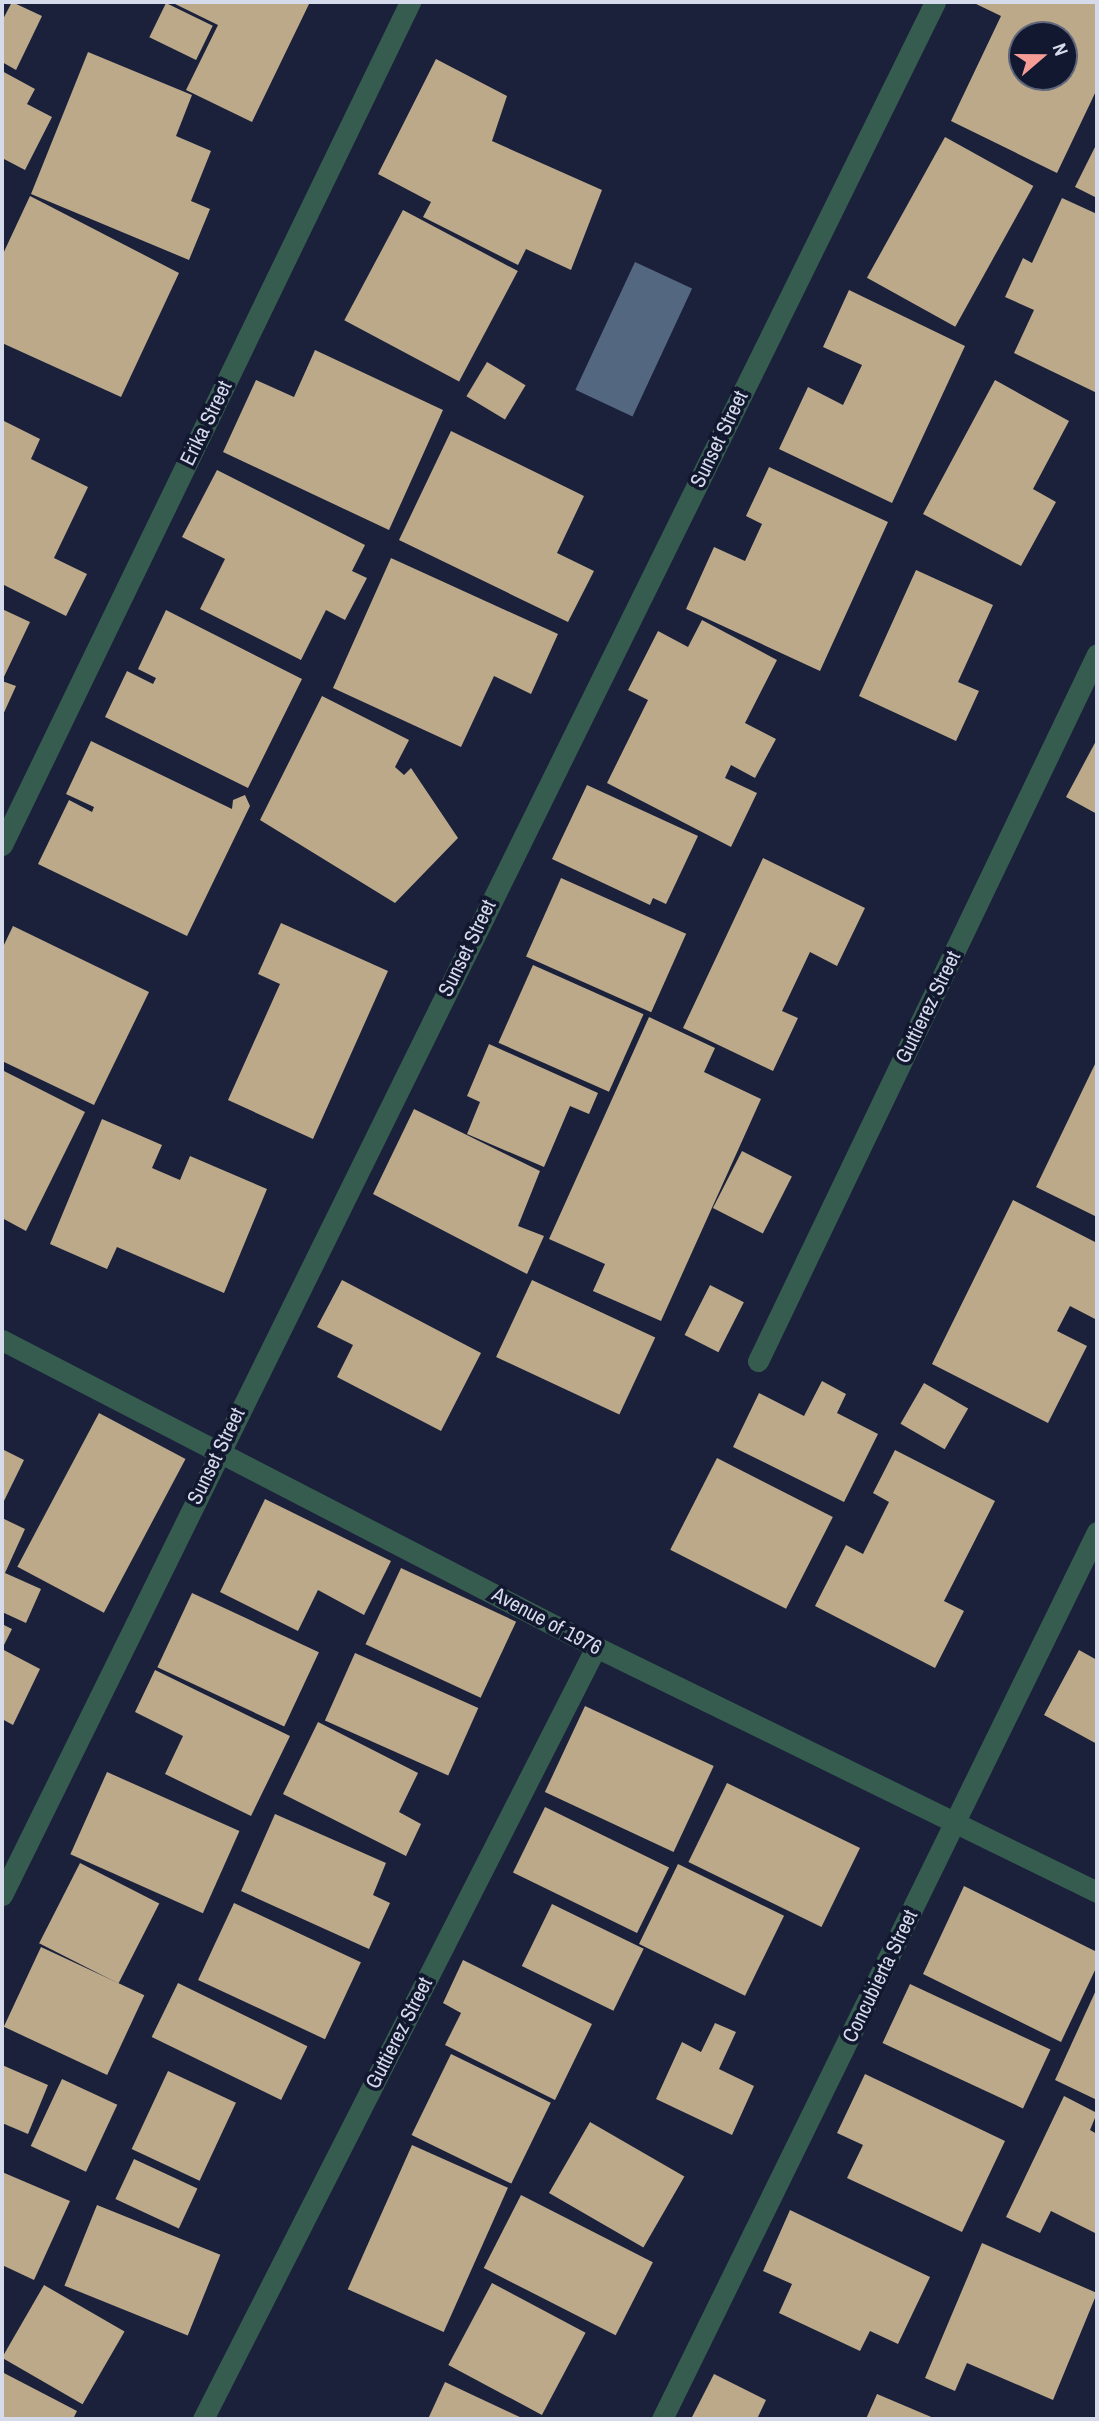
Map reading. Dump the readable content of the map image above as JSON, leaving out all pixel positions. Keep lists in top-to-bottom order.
{
  "streets": {
    "street": [
      "Erika Street",
      "Sunset Street",
      "Guttierez Street",
      "Avenue of 1976",
      "Concubierta Street"
    ]
  },
  "crossings": [
    ["Sunset Street", "Avenue of 1976"],
    ["Guttierez Street", "Avenue of 1976"],
    ["Avenue of 1976", "Concubierta Street"]
  ],
  "north": "right"
}
